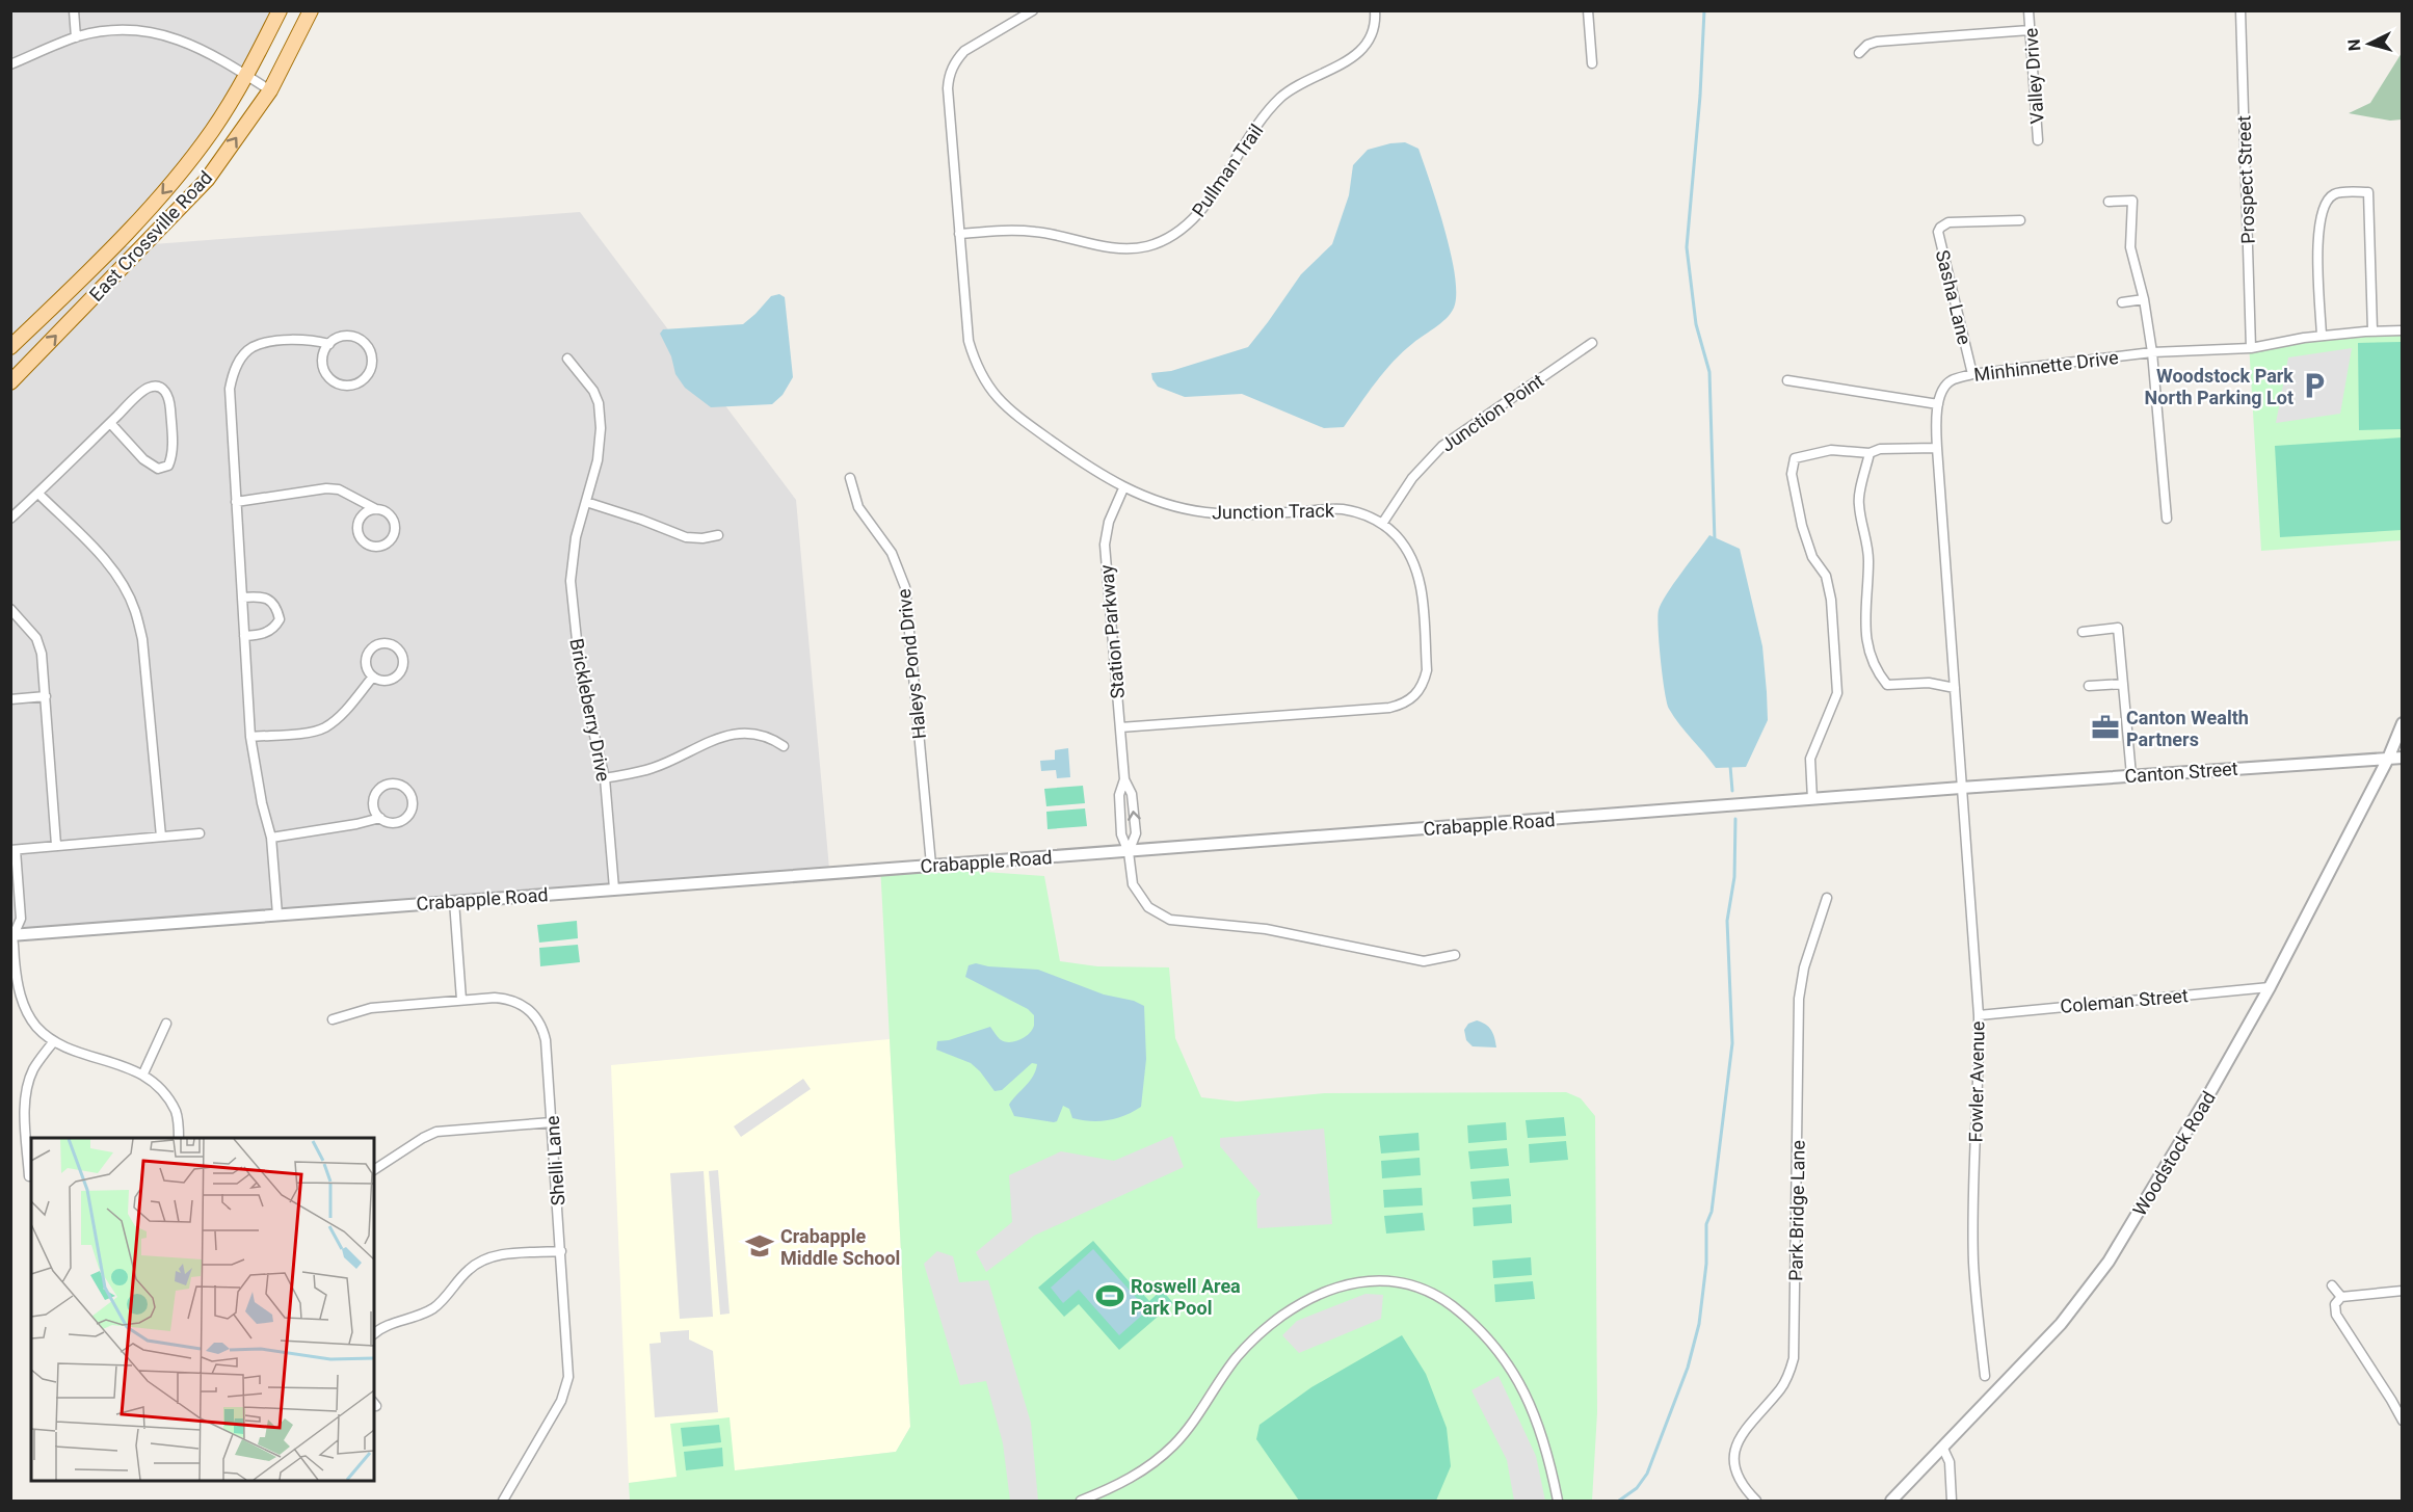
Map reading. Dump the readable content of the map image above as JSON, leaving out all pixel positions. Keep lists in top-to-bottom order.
{
  "streets": {
    "main road": ["East Crossville Road"],
    "street": [
      "Valley Drive",
      "Pullman Trail",
      "Prospect Street",
      "Sasha Lane",
      "Minhinnette Drive",
      "Junction Point",
      "Junction Track",
      "Station Parkway",
      "Haleys Pond Drive",
      "Brickleberry Drive",
      "Canton Street",
      "Crabapple Road",
      "Coleman Street",
      "Fowler Avenue",
      "Woodstock Road",
      "Shelli Lane",
      "Park Bridge Lane"
    ]
  },
  "crossings": [
    ["Pullman Trail", "Junction Track"],
    ["Prospect Street", "Minhinnette Drive"],
    ["Sasha Lane", "Minhinnette Drive"],
    ["Junction Point", "Junction Track"],
    ["Junction Track", "Station Parkway"],
    ["Station Parkway", "Crabapple Road"],
    ["Haleys Pond Drive", "Crabapple Road"],
    ["Brickleberry Drive", "Crabapple Road"],
    ["Canton Street", "Crabapple Road"],
    ["Canton Street", "Fowler Avenue"],
    ["Canton Street", "Woodstock Road"],
    ["Crabapple Road", "Fowler Avenue"],
    ["Coleman Street", "Fowler Avenue"],
    ["Coleman Street", "Woodstock Road"]
  ],
  "places": {
    "parking": ["Woodstock Park North Parking Lot"],
    "office": ["Canton Wealth Partners"],
    "school or university": ["Crabapple Middle School"],
    "sports": ["Roswell Area Park Pool"]
  },
  "north": "left"
}
